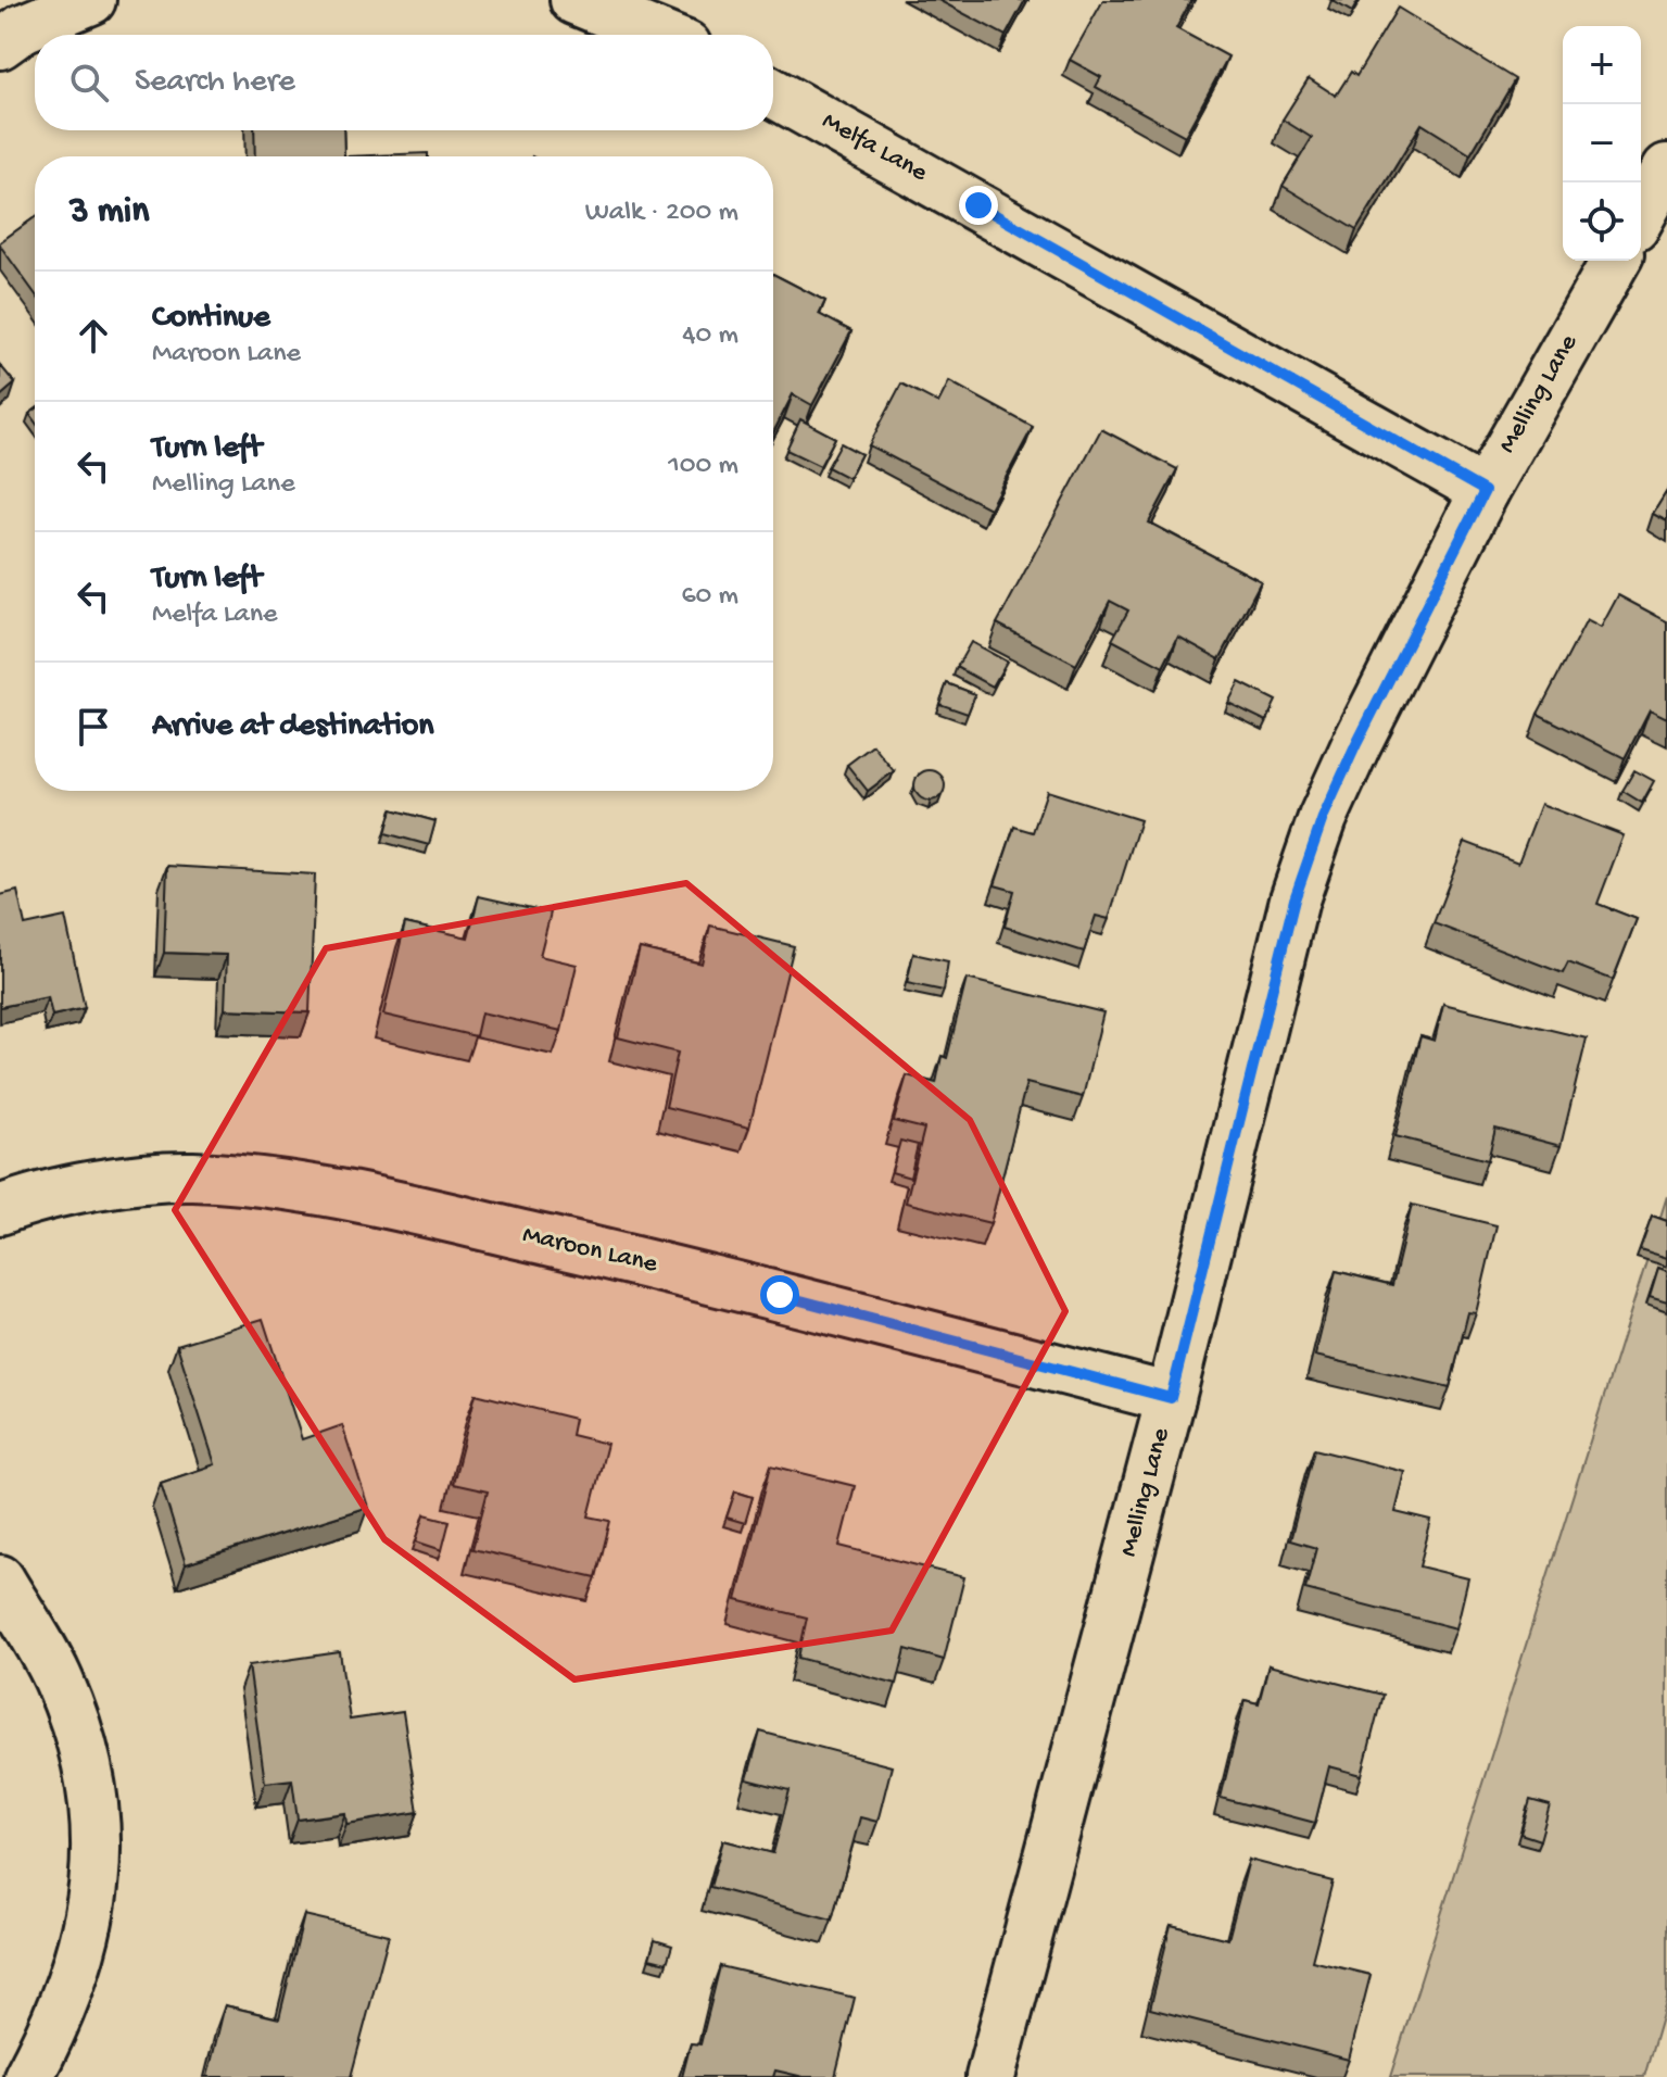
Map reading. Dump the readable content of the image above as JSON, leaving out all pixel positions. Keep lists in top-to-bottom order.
{
  "streets": {
    "street": ["Melfa Lane", "Melling Lane", "Maroon Lane"]
  },
  "crossings": [
    ["Melfa Lane", "Melling Lane"],
    ["Melling Lane", "Maroon Lane"]
  ],
  "page": {
    "map_buttons": ["+", "−"],
    "search": "Search here",
    "heading": ["3 min", "Walk · 200 m"],
    "list": [
      ["Continue", "Maroon Lane", "40 m"],
      ["Turn left", "Melling Lane", "100 m"],
      ["Turn left", "Melfa Lane", "60 m"],
      "Arrive at destination"
    ]
  }
}
